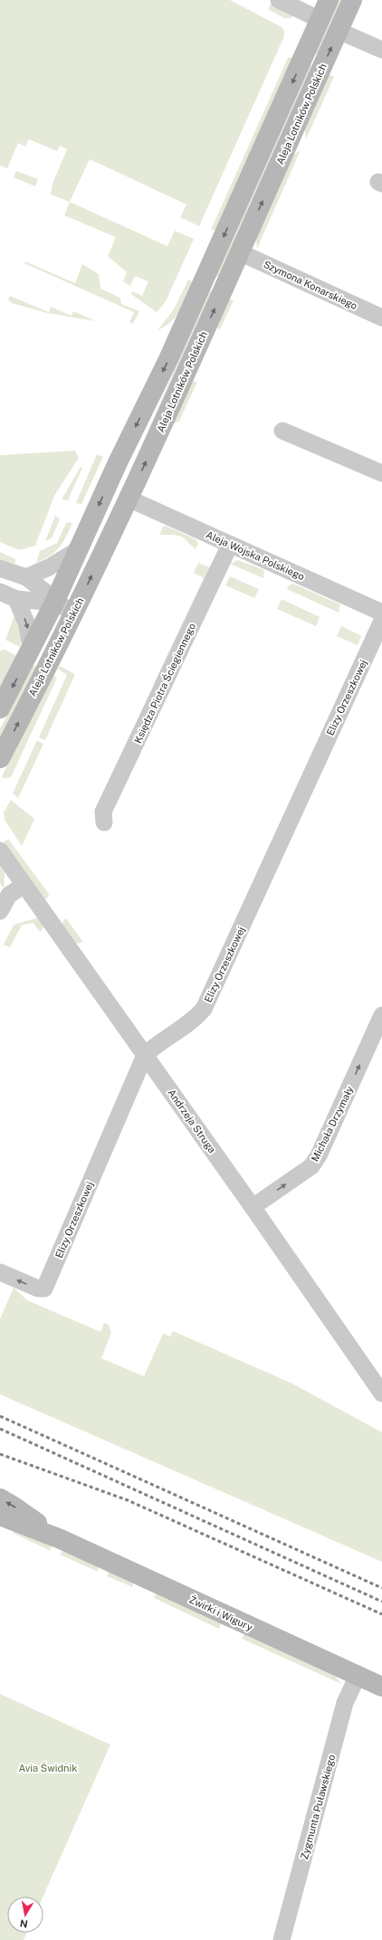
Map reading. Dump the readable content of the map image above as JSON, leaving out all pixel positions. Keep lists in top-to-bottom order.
{
  "streets": {
    "street": [
      "Aleja Lotników Polskich",
      "Szymona Konarskiego",
      "Aleja Wojska Polskiego",
      "Księdza Piotra Ściegiennego",
      "Elizy Orzeszkowej",
      "Andrzeja Struga",
      "Michała Drzymały",
      "Żwirki i Wigury",
      "Zygmunta Puławskiego"
    ]
  },
  "crossings": [
    ["Aleja Lotników Polskich", "Szymona Konarskiego"],
    ["Aleja Lotników Polskich", "Aleja Wojska Polskiego"],
    ["Aleja Wojska Polskiego", "Księdza Piotra Ściegiennego"],
    ["Elizy Orzeszkowej", "Andrzeja Struga"],
    ["Andrzeja Struga", "Michała Drzymały"],
    ["Żwirki i Wigury", "Zygmunta Puławskiego"]
  ],
  "one_way": ["Michała Drzymały"],
  "parks": ["Avia Świdnik"],
  "north": "bottom"
}
